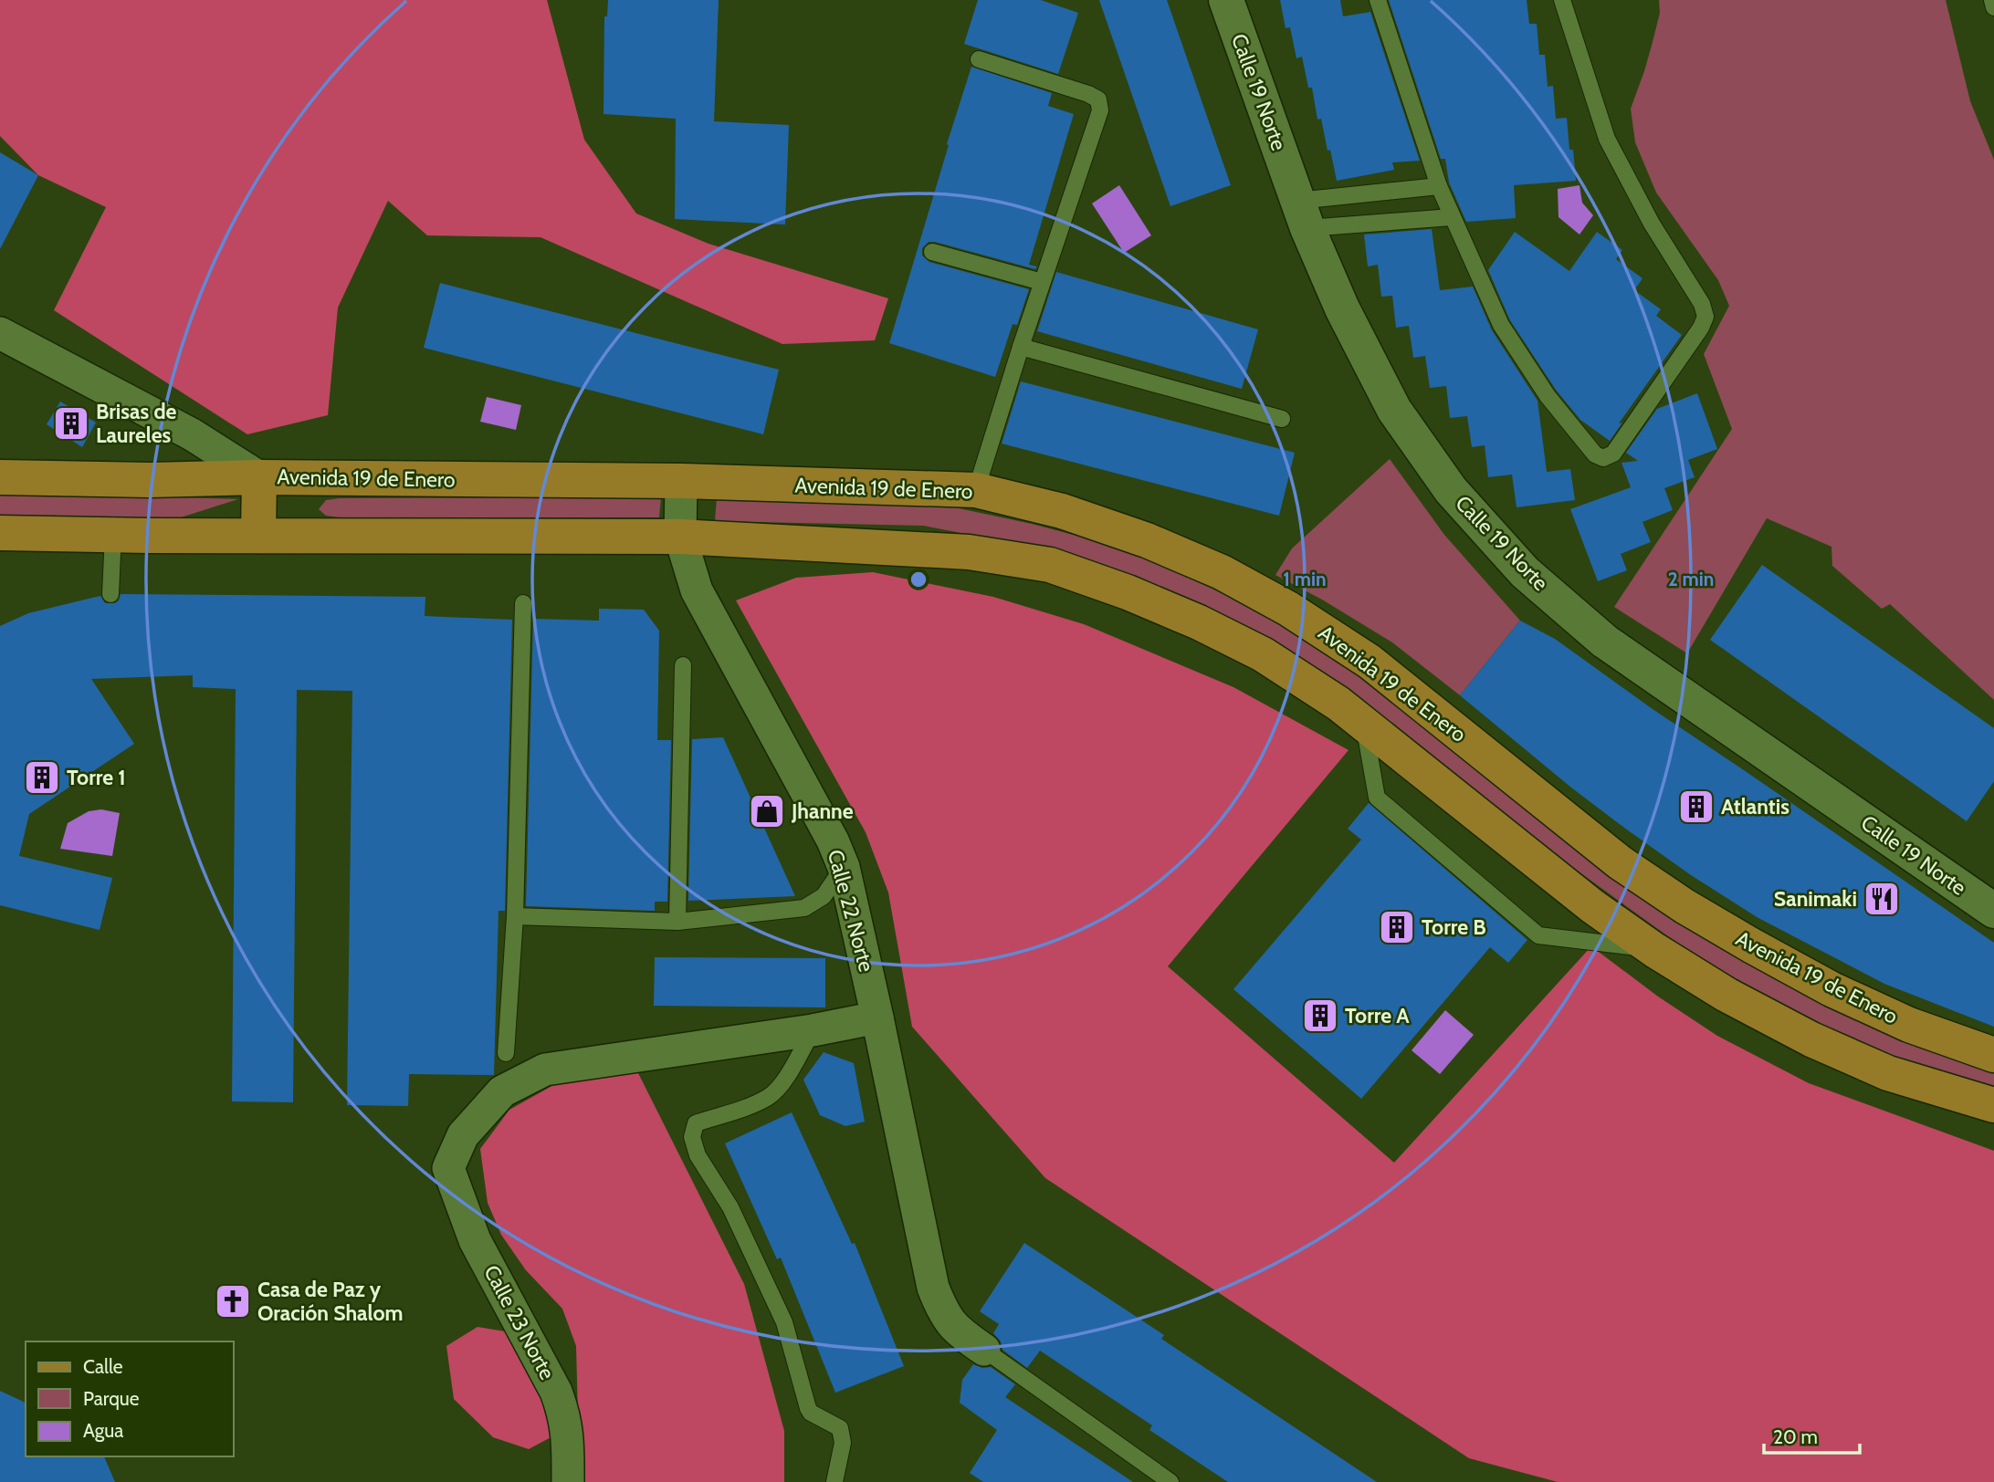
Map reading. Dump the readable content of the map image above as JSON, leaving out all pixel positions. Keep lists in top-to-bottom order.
{
  "streets": {
    "main road": ["Avenida 19 de Enero"],
    "street": ["Calle 19 Norte", "Calle 22 Norte", "Calle 23 Norte"]
  },
  "crossings": [
    ["Avenida 19 de Enero", "Calle 22 Norte"]
  ],
  "places": {
    "building": [
      "Brisas de Laureles",
      "Torre 1",
      "Atlantis",
      "Torre B",
      "Torre A"
    ],
    "shop": ["Jhanne"],
    "restaurant": ["Sanimaki"],
    "church": ["Casa de Paz y Oración Shalom"]
  },
  "legend": ["Calle", "Parque", "Agua"],
  "scale_bar": "20 m",
  "rings": ["1 min", "2 min"]
}
